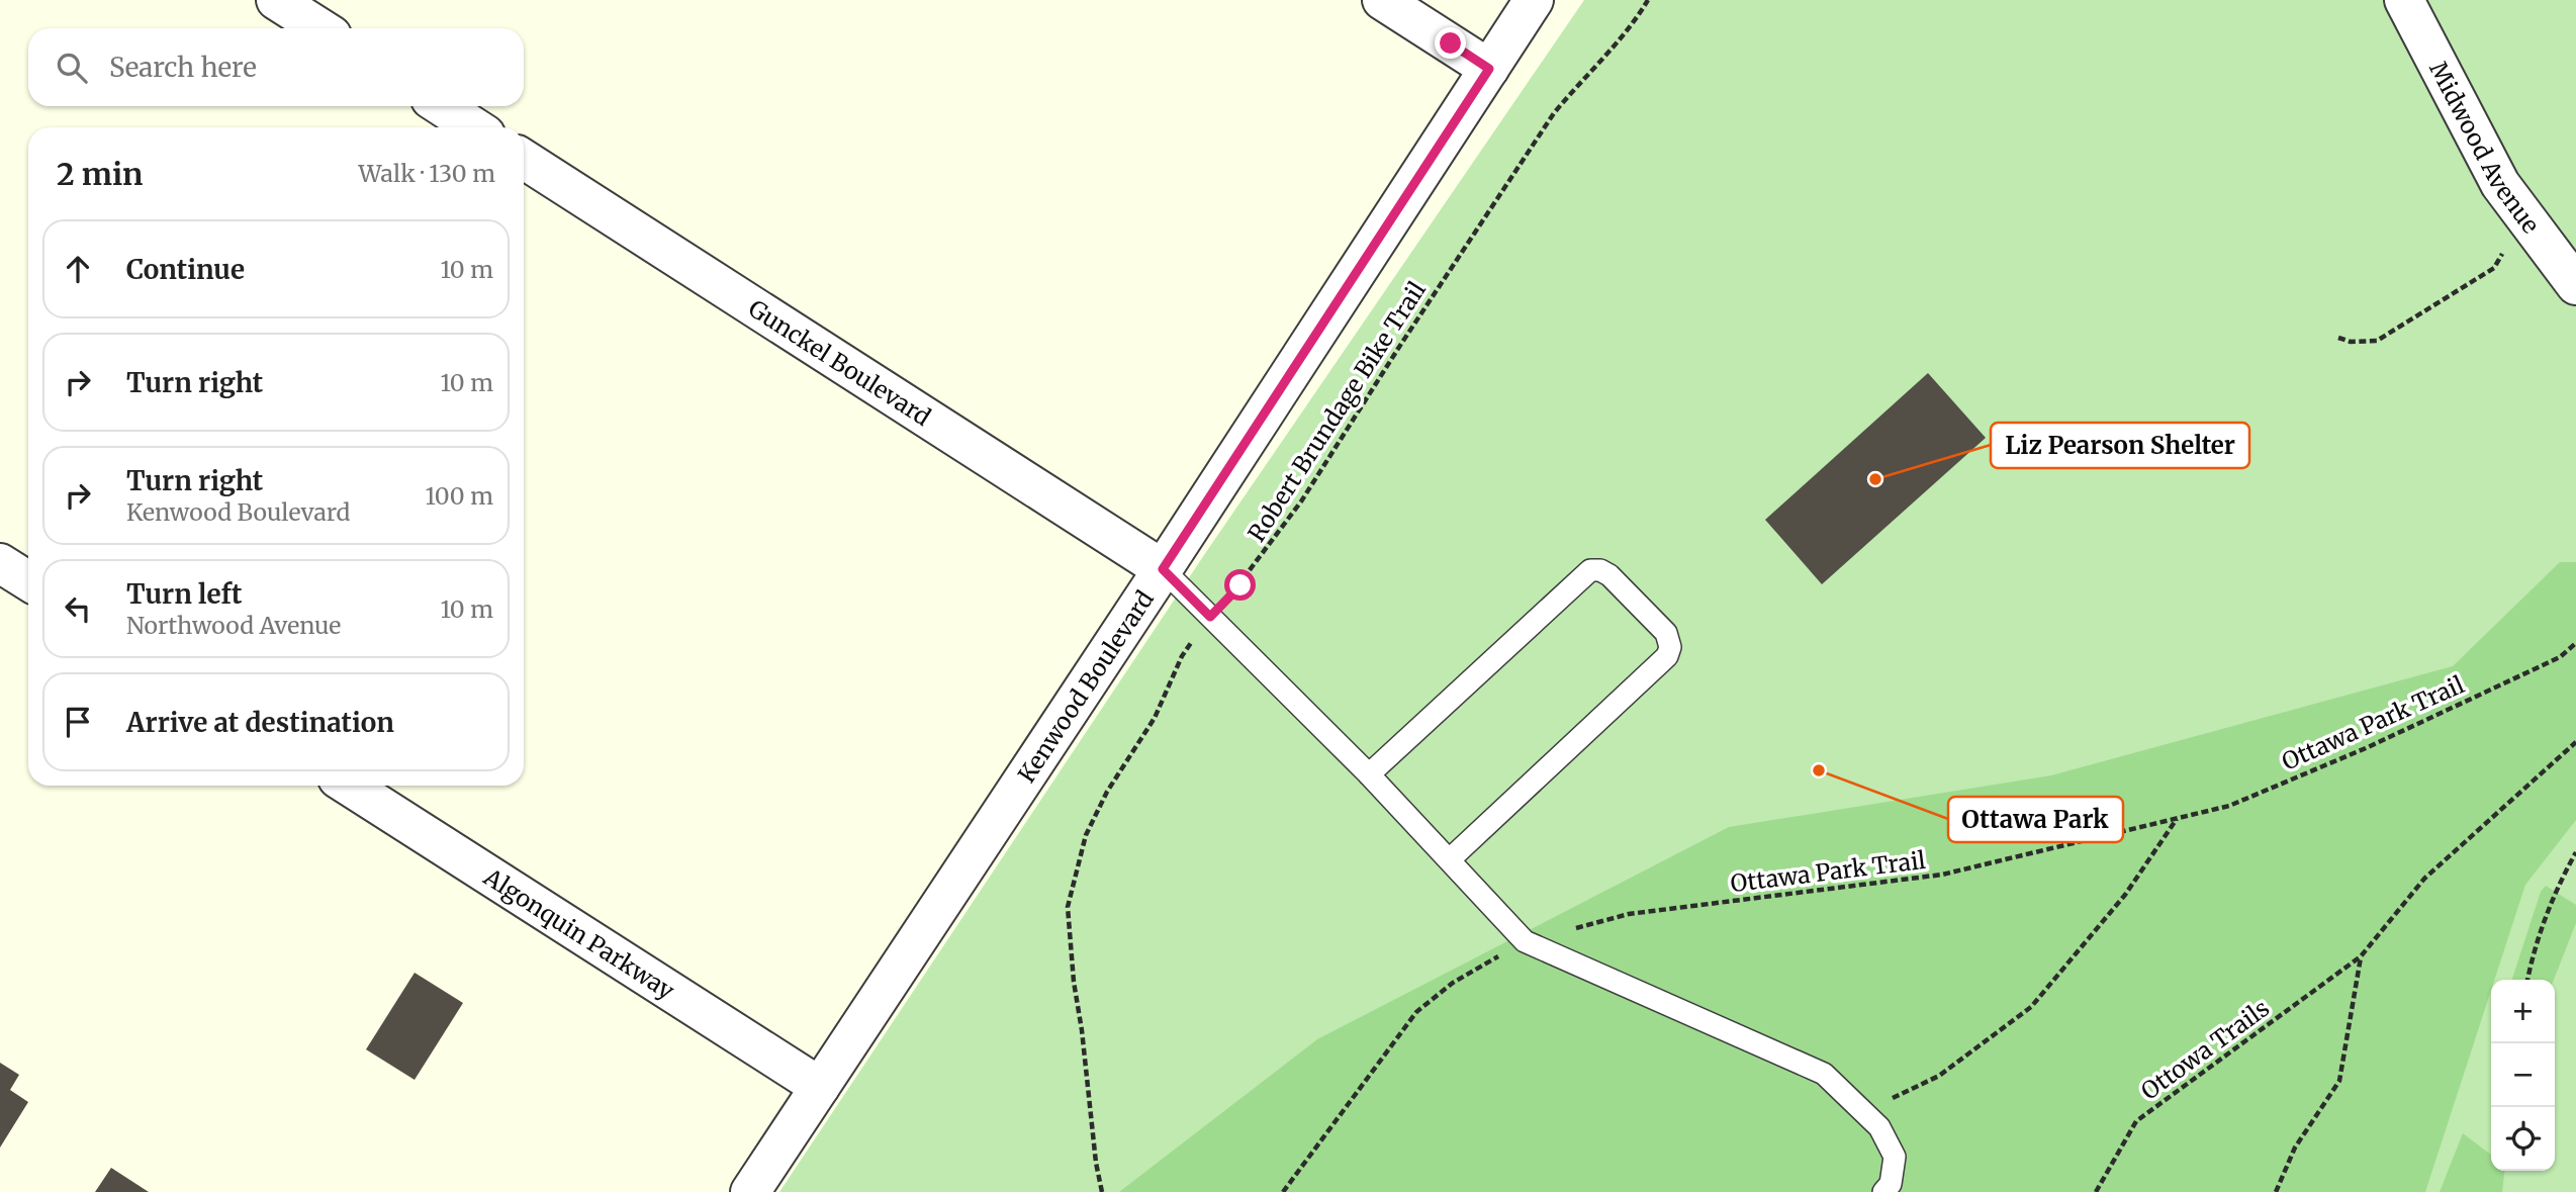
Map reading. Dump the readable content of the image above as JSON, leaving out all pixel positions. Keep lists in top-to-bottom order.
{
  "streets": {
    "street": [
      "Midwood Avenue",
      "Gunckel Boulevard",
      "Kenwood Boulevard",
      "Algonquin Parkway"
    ],
    "path": ["Robert Brundage Bike Trail", "Ottawa Park Trail", "Ottowa Trails"]
  },
  "crossings": [
    ["Gunckel Boulevard", "Kenwood Boulevard"],
    ["Kenwood Boulevard", "Algonquin Parkway"]
  ],
  "places": ["Liz Pearson Shelter", "Ottawa Park"],
  "page": {
    "search": "Search here",
    "heading": ["2 min", "Walk · 130 m"],
    "list": [
      ["Continue", "10 m"],
      ["Turn right", "10 m"],
      ["Turn right", "Kenwood Boulevard", "100 m"],
      ["Turn left", "Northwood Avenue", "10 m"],
      "Arrive at destination"
    ],
    "map_buttons": ["+", "−"]
  }
}
